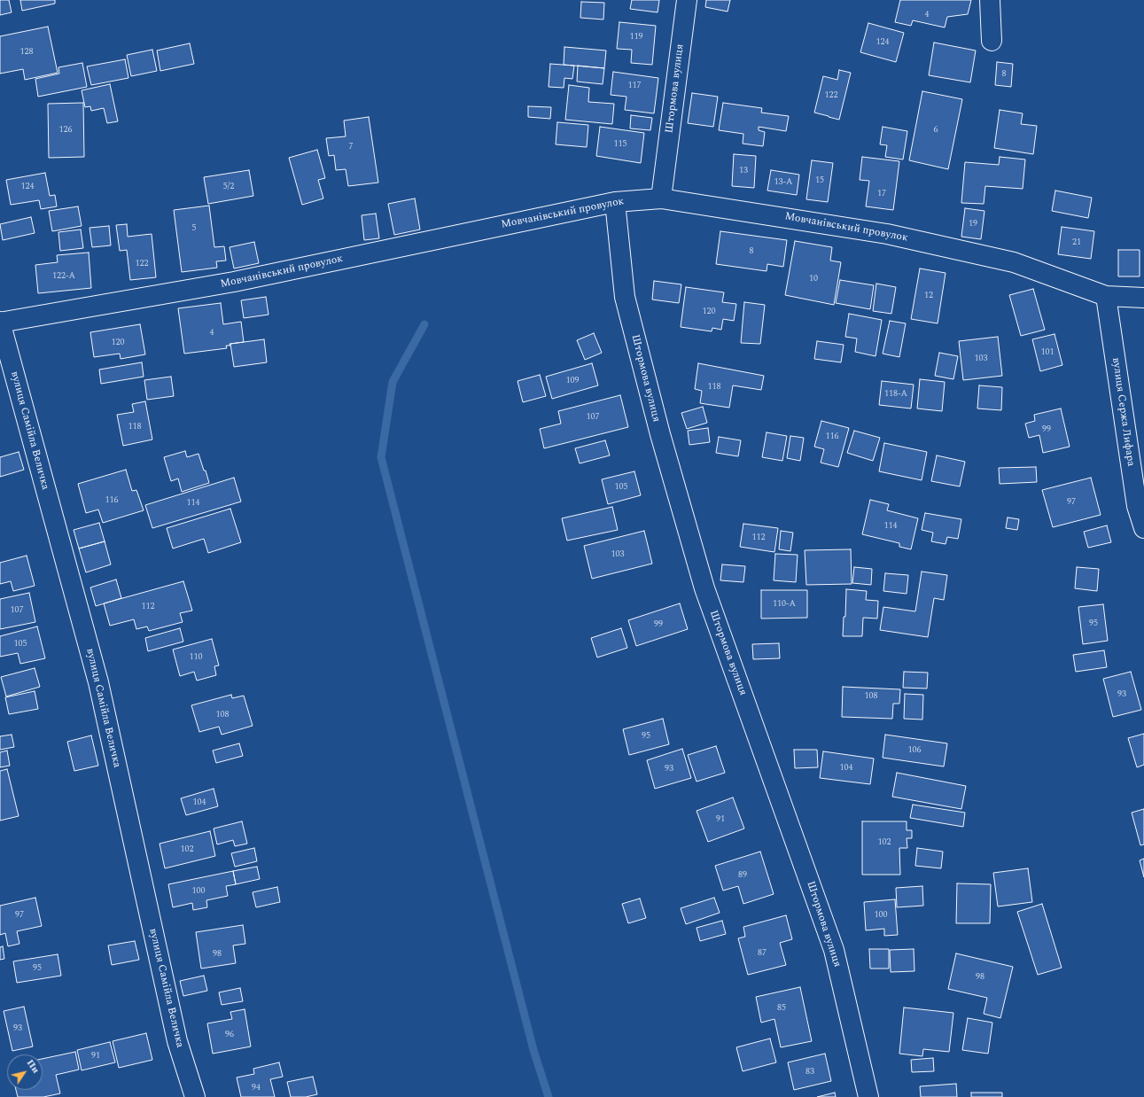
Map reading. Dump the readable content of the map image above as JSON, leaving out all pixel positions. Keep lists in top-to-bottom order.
{
  "streets": {
    "street": [
      "Штормова вулиця",
      "Мовчанівський провулок",
      "вулиця Сержа Лифара",
      "вулиця Самійла Величка"
    ]
  },
  "crossings": [
    ["Штормова вулиця", "Мовчанівський провулок"],
    ["Мовчанівський провулок", "вулиця Сержа Лифара"],
    ["Мовчанівський провулок", "вулиця Самійла Величка"]
  ],
  "house_numbers": [
    "4",
    "119",
    "124",
    "128",
    "8",
    "117",
    "122",
    "126",
    "6",
    "115",
    "7",
    "13",
    "15",
    "13-А",
    "124",
    "5/2",
    "17",
    "19",
    "5",
    "21",
    "8",
    "122",
    "122-А",
    "10",
    "12",
    "120",
    "4",
    "120",
    "101",
    "103",
    "109",
    "118",
    "118-А",
    "107",
    "118",
    "99",
    "116",
    "105",
    "116",
    "97",
    "114",
    "114",
    "112",
    "103",
    "110-А",
    "112",
    "107",
    "95",
    "99",
    "105",
    "110",
    "93",
    "108",
    "108",
    "95",
    "106",
    "104",
    "93",
    "104",
    "91",
    "102",
    "102",
    "89",
    "100",
    "97",
    "100",
    "87",
    "98",
    "95",
    "98",
    "85",
    "93",
    "96",
    "91",
    "83",
    "94"
  ],
  "north": "top right"
}
